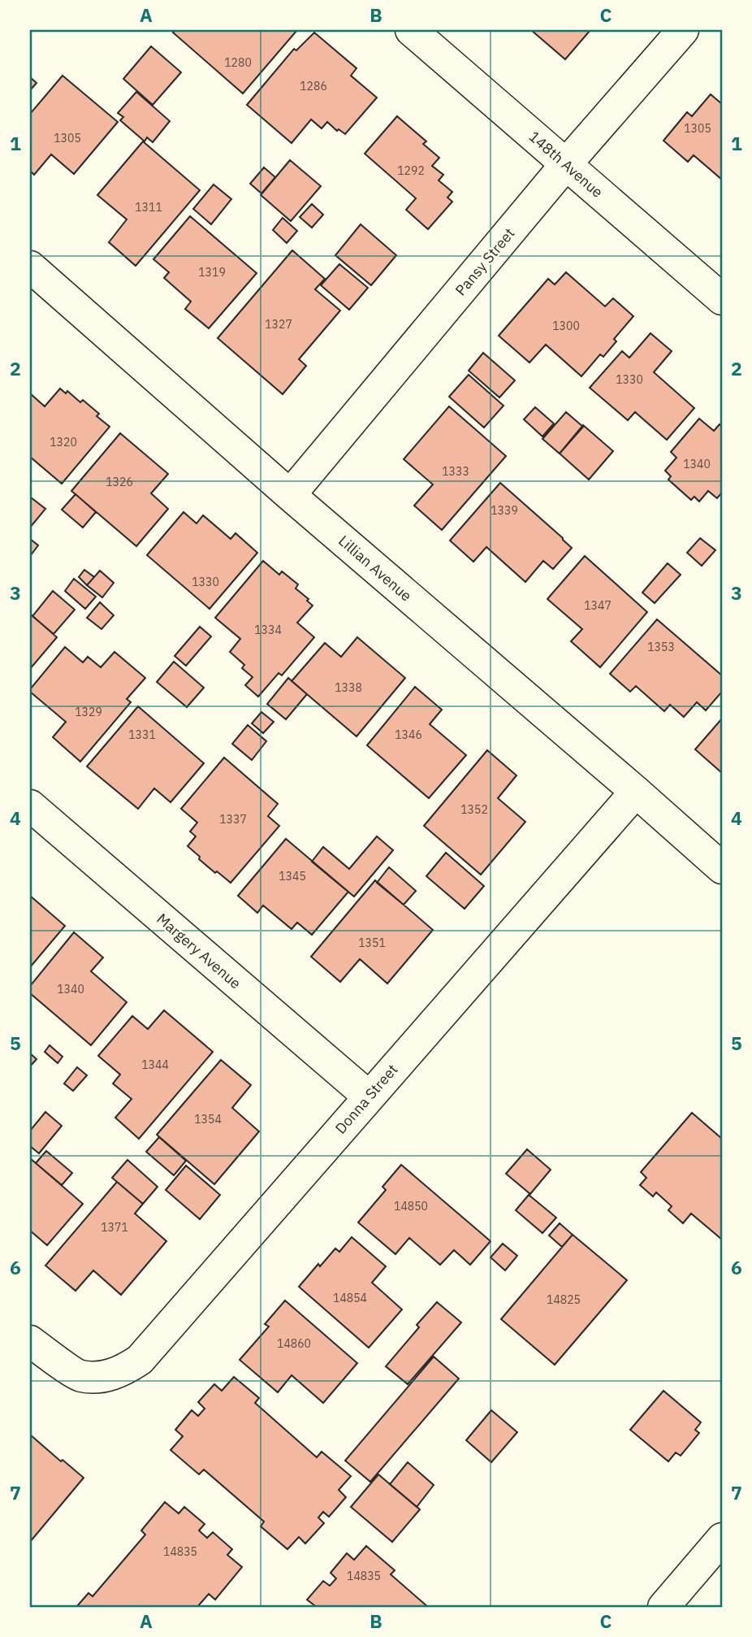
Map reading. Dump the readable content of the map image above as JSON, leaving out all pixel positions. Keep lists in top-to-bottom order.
{
  "streets": {
    "street": [
      "148th Avenue",
      "Pansy Street",
      "Lillian Avenue",
      "Margery Avenue",
      "Donna Street"
    ]
  },
  "crossings": [
    ["148th Avenue", "Pansy Street"],
    ["Pansy Street", "Lillian Avenue"],
    ["Lillian Avenue", "Donna Street"],
    ["Margery Avenue", "Donna Street"]
  ],
  "house_numbers": [
    "1280",
    "1286",
    "1305",
    "1305",
    "1292",
    "1311",
    "1319",
    "1327",
    "1300",
    "1330",
    "1320",
    "1340",
    "1333",
    "1326",
    "1339",
    "1330",
    "1347",
    "1334",
    "1353",
    "1338",
    "1329",
    "1331",
    "1346",
    "1352",
    "1337",
    "1345",
    "1351",
    "1340",
    "1344",
    "1354",
    "14850",
    "1371",
    "14854",
    "14825",
    "14860",
    "14835",
    "14835"
  ],
  "grid": {
    "columns": ["A", "B", "C"],
    "rows": [
      "1",
      "2",
      "3",
      "4",
      "5",
      "6",
      "7"
    ]
  }
}
